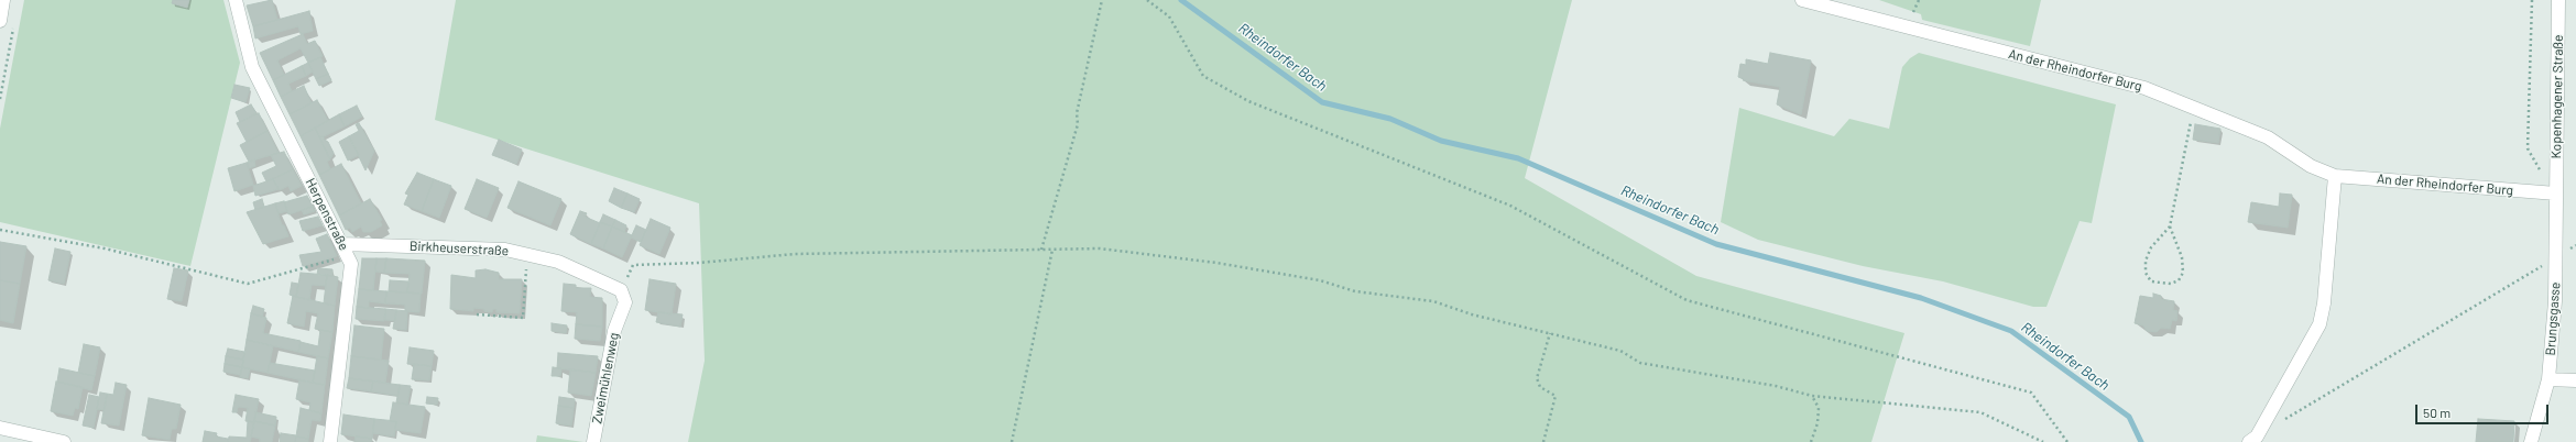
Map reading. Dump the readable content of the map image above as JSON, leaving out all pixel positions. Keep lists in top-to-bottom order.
{
  "streets": {
    "street": [
      "An der Rheindorfer Burg",
      "Kopenhagener Straße",
      "Herpenstraße",
      "Birkheuserstraße",
      "Brungsgasse",
      "Zweimühlenweg"
    ]
  },
  "crossings": [
    ["An der Rheindorfer Burg", "Kopenhagener Straße"],
    ["An der Rheindorfer Burg", "Brungsgasse"],
    ["Kopenhagener Straße", "Brungsgasse"],
    ["Herpenstraße", "Birkheuserstraße"],
    ["Birkheuserstraße", "Zweimühlenweg"]
  ],
  "water": ["Rheindorfer Bach"],
  "scale_bar": "50 m"
}
